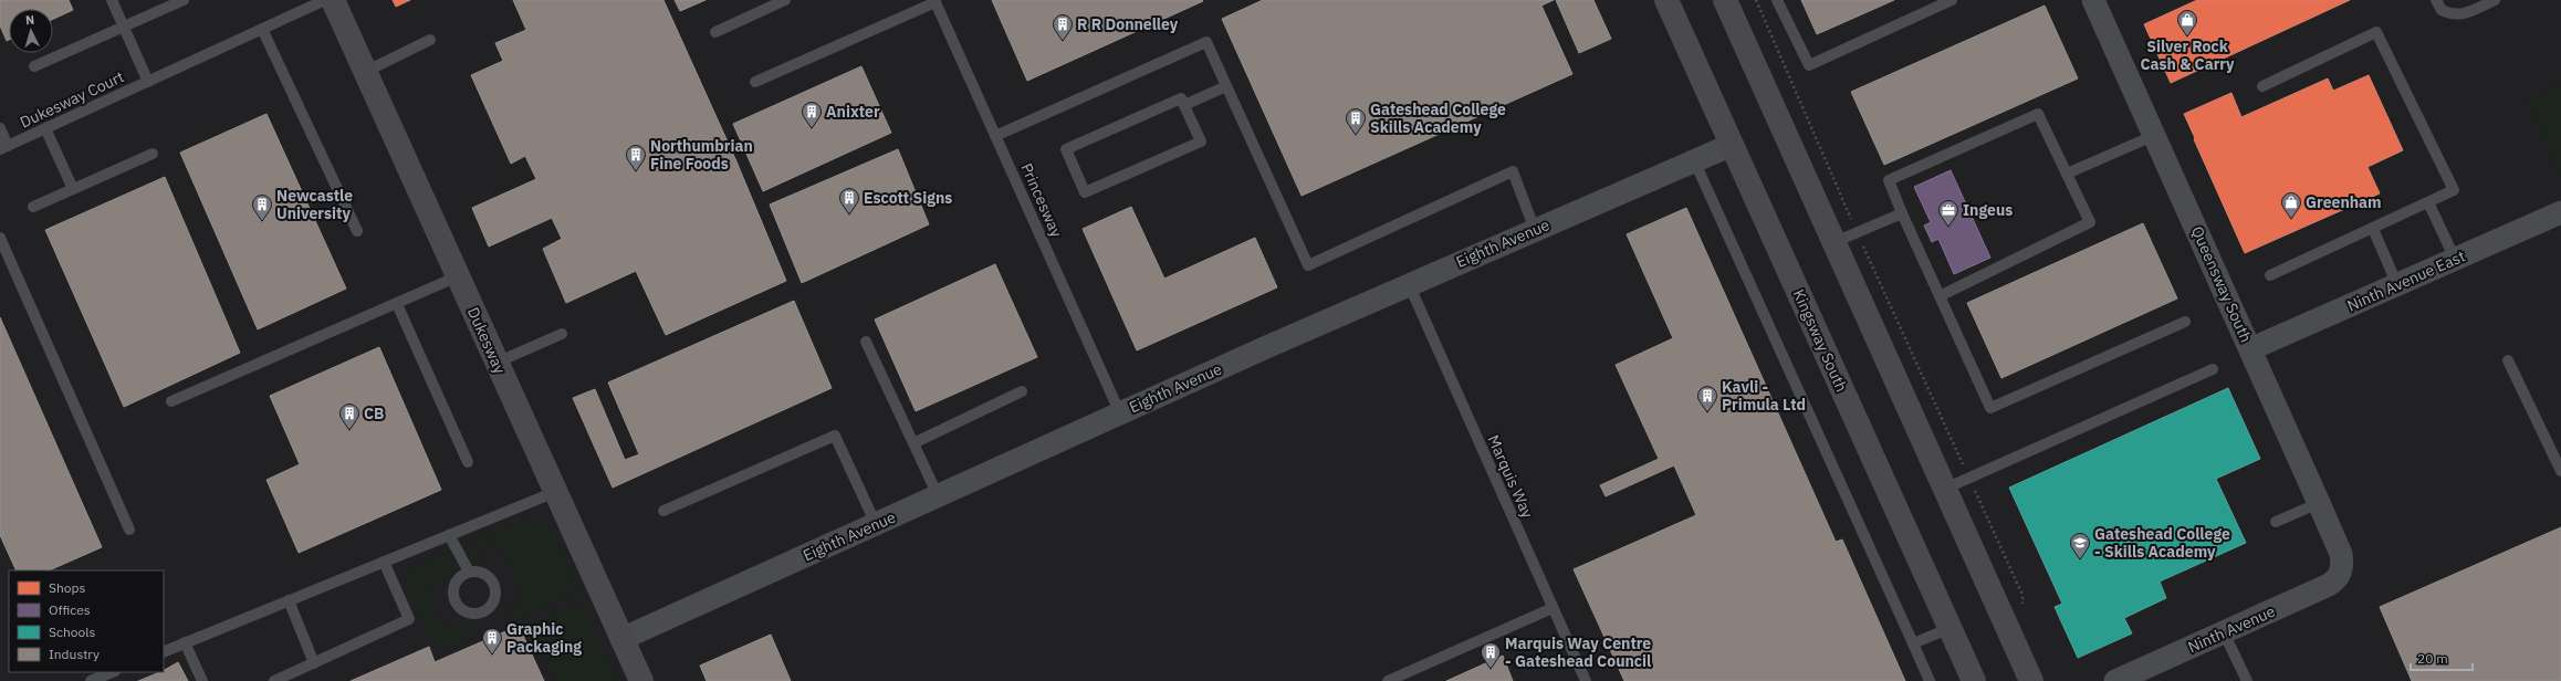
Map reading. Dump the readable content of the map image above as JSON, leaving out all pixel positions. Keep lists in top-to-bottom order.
{
  "streets": {
    "street": [
      "Eighth Avenue",
      "Ninth Avenue East",
      "Queensway South",
      "Dukesway",
      "Kingsway South",
      "Ninth Avenue"
    ],
    "lane": ["Dukesway Court", "Princesway", "Marquis Way"]
  },
  "crossings": [
    ["Princesway", "Eighth Avenue"],
    ["Eighth Avenue", "Dukesway"],
    ["Eighth Avenue", "Kingsway South"],
    ["Eighth Avenue", "Marquis Way"],
    ["Ninth Avenue East", "Queensway South"],
    ["Queensway South", "Ninth Avenue"]
  ],
  "places": {
    "shop": ["Silver Rock Cash & Carry", "Greenham"],
    "building": [
      "R R Donnelley",
      "Anixter",
      "Gateshead College Skills Academy",
      "Northumbrian Fine Foods",
      "Escott Signs",
      "Newcastle University",
      "Kavli - Primula Ltd",
      "CB",
      "Graphic Packaging",
      "Marquis Way Centre - Gateshead Council"
    ],
    "office": ["Ingeus"],
    "school or university": ["Gateshead College - Skills Academy"]
  },
  "legend": [
    "Shops",
    "Offices",
    "Schools",
    "Industry"
  ],
  "scale_bar": "20 m",
  "north": "top"
}
